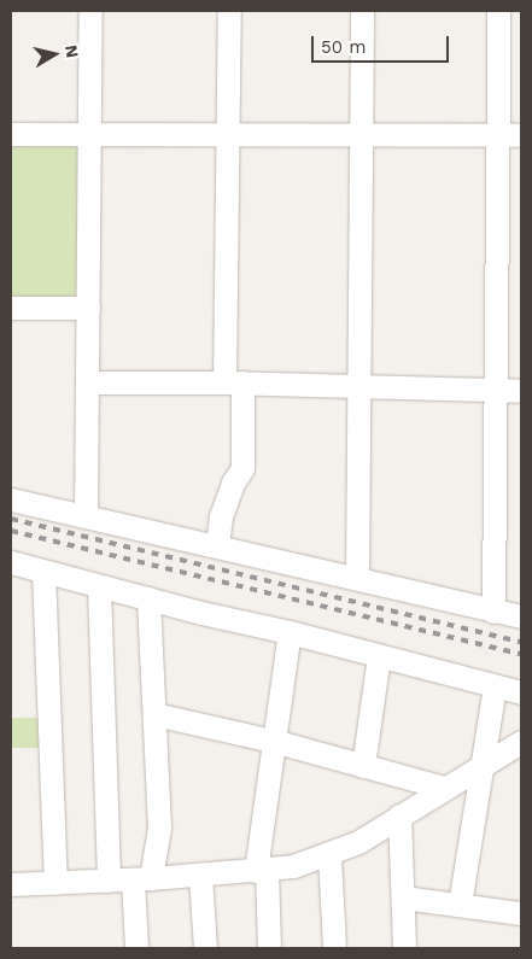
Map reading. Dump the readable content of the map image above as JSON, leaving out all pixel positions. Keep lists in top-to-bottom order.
{
  "scale_bar": "50 m",
  "north": "right"
}
